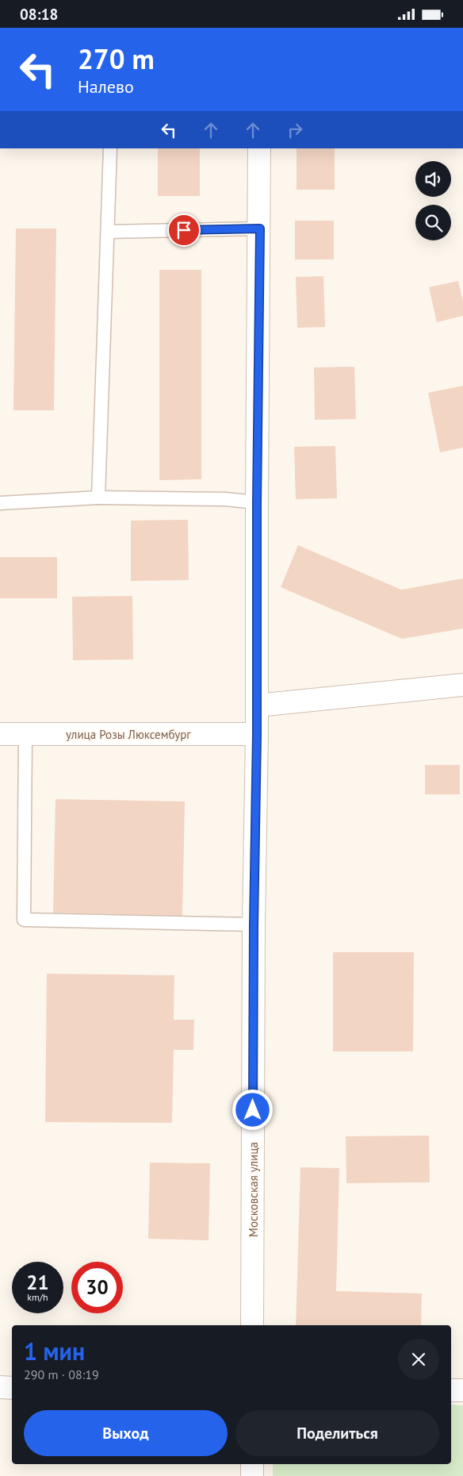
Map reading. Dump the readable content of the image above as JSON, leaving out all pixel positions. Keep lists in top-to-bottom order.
{
  "streets": {
    "street": ["улица Розы Люксембург", "Московская улица"]
  },
  "crossings": [
    ["улица Розы Люксембург", "Московская улица"]
  ],
  "page": {
    "status": "08:18",
    "turn": ["270 m", "Налево"],
    "speed": "21 km/h",
    "limit": "30",
    "heading": ["1 мин", "290 m · 08:19"],
    "buttons": ["Выход", "Поделиться"]
  }
}
